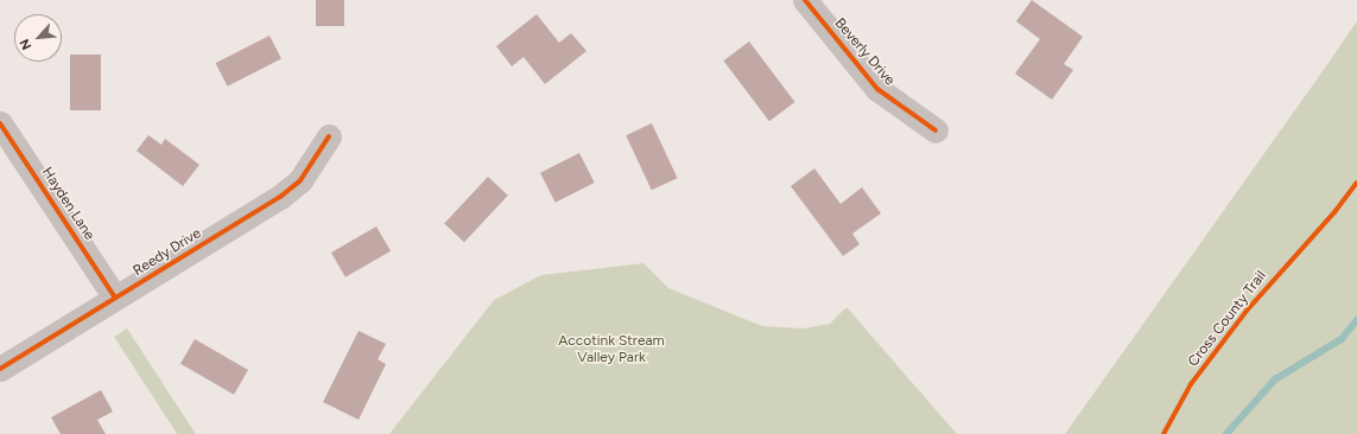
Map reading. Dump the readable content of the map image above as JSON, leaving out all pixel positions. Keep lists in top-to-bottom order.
{
  "streets": {
    "street": ["Beverly Drive", "Hayden Lane", "Reedy Drive"],
    "cycle path": ["Cross County Trail"]
  },
  "crossings": [
    ["Hayden Lane", "Reedy Drive"]
  ],
  "parks": ["Accotink Stream Valley Park"],
  "north": "bottom left"
}
